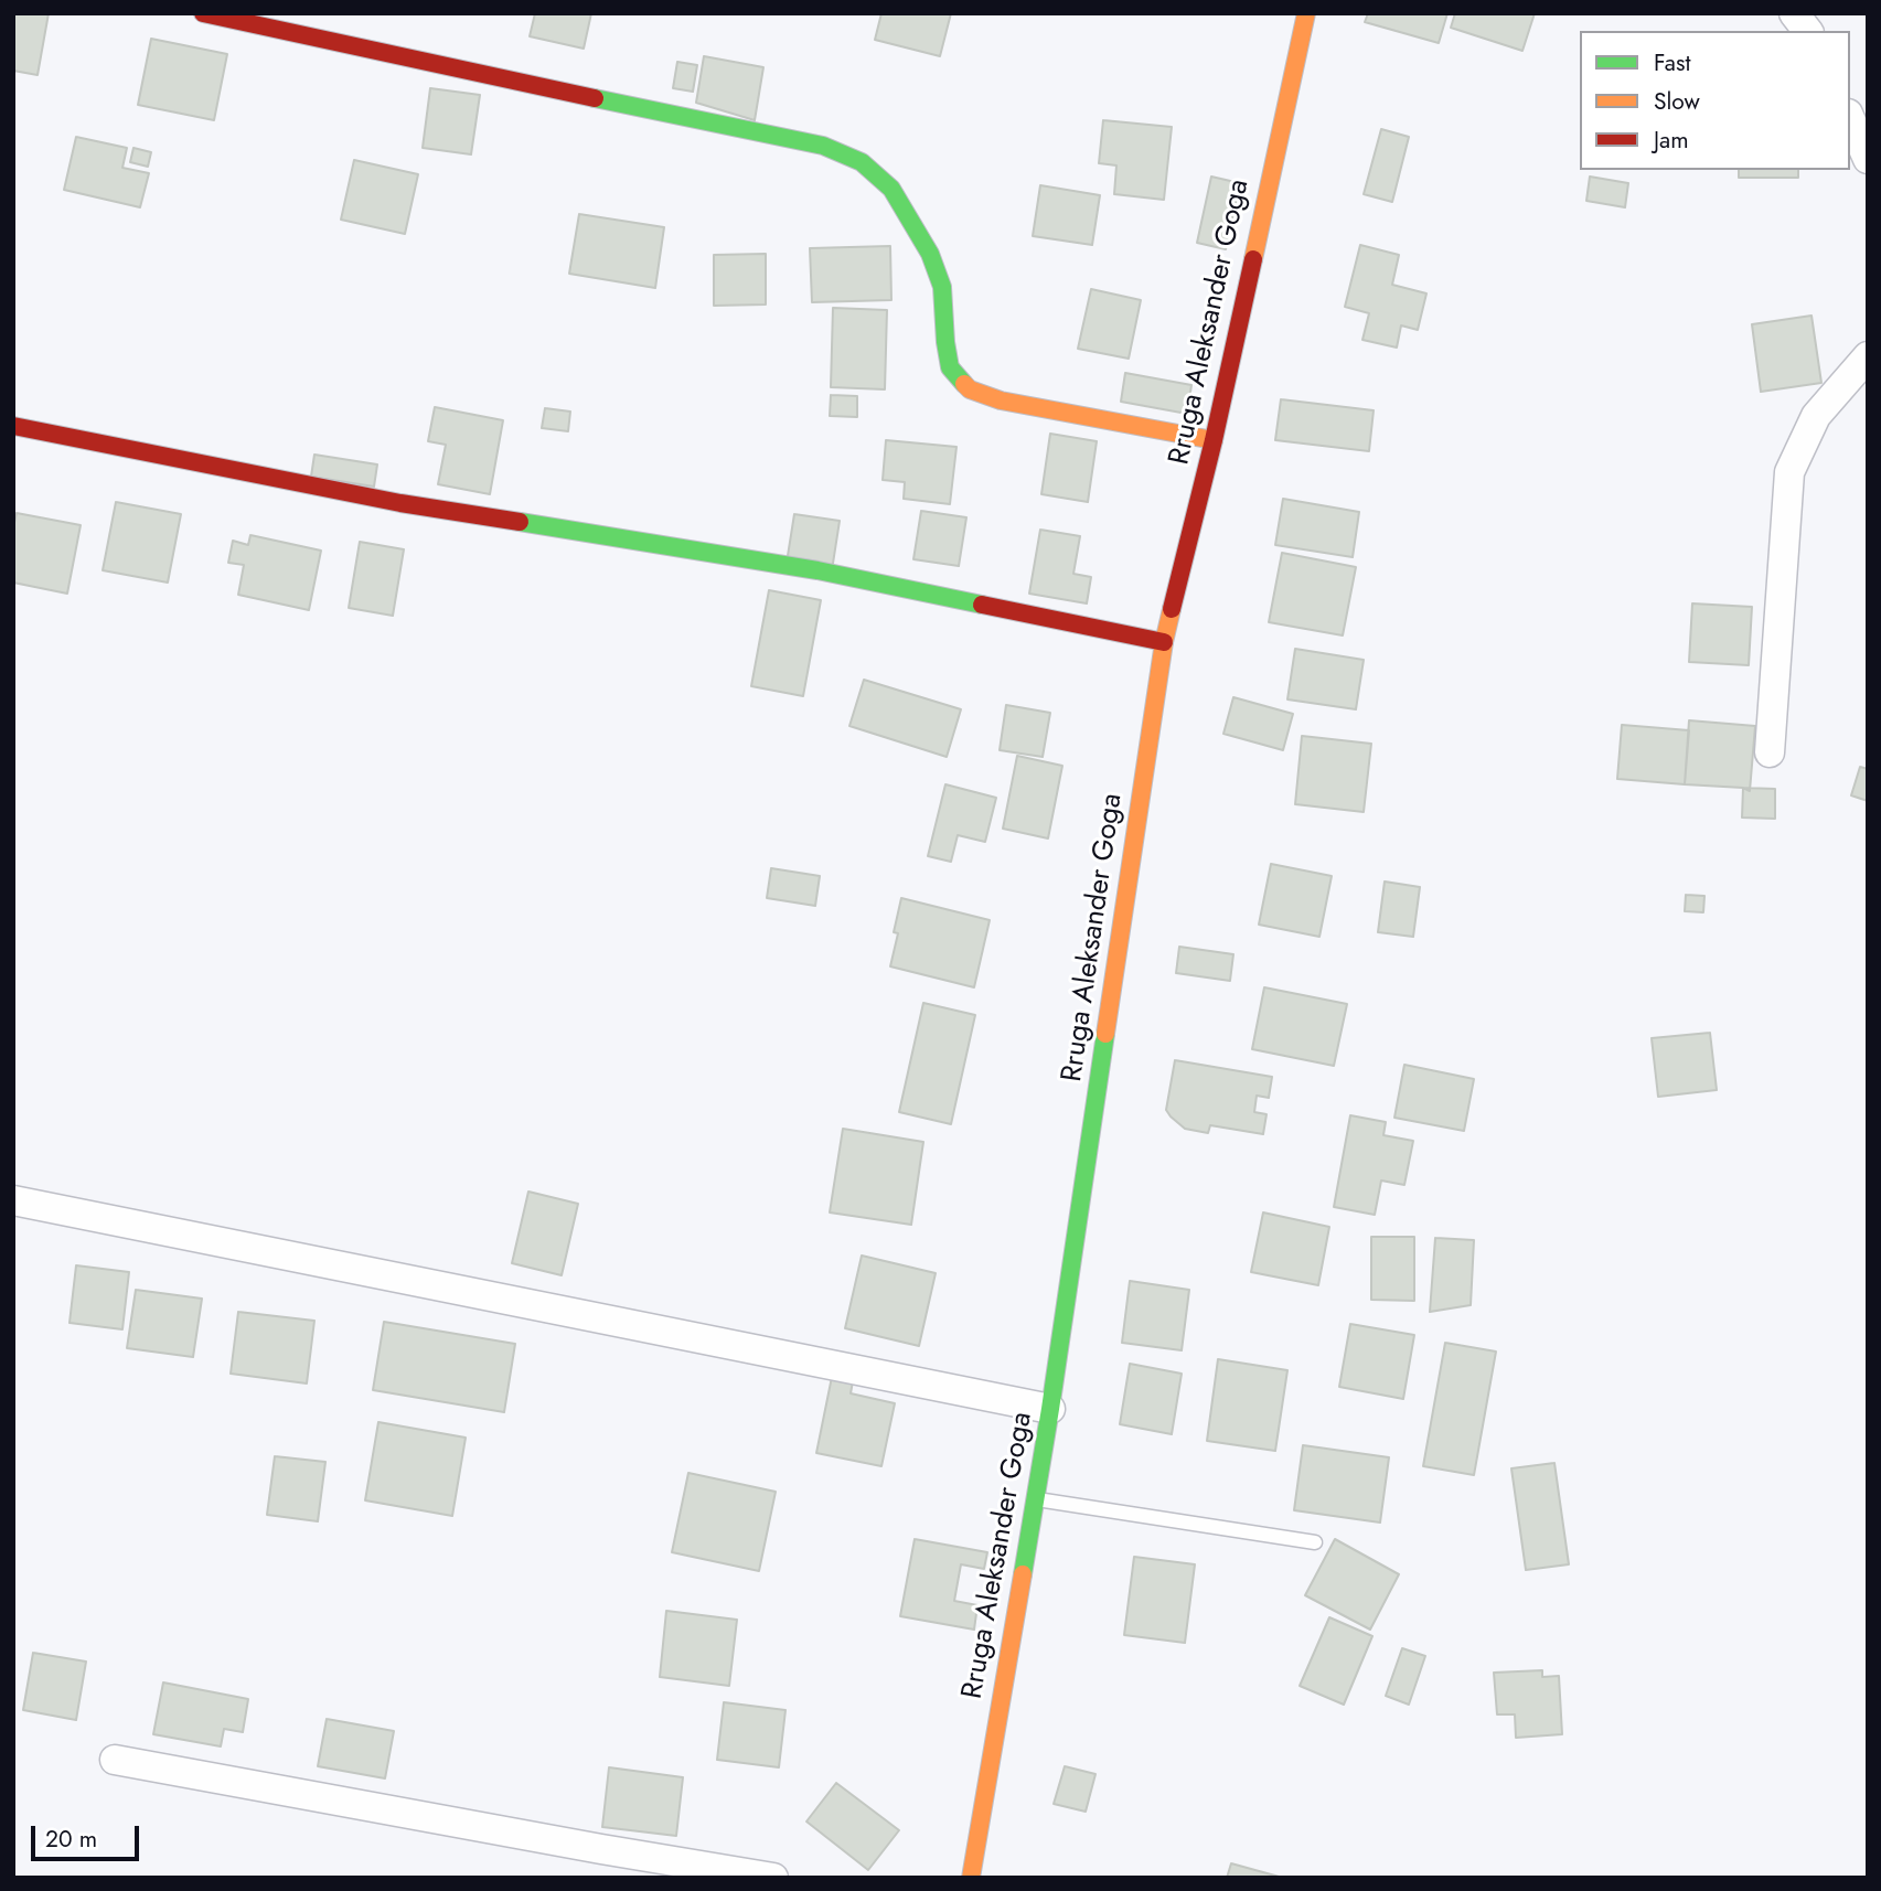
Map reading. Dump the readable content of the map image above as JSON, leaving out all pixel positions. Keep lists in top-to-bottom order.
{
  "streets": {
    "street": ["Rruga Aleksander Goga"]
  },
  "legend": ["Fast", "Slow", "Jam"],
  "scale_bar": "20 m"
}
